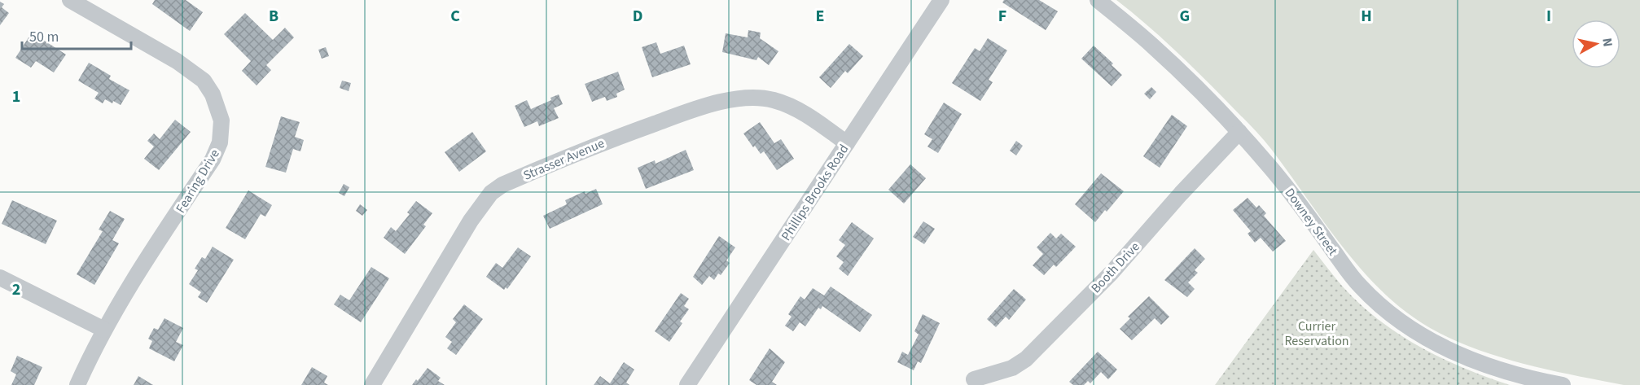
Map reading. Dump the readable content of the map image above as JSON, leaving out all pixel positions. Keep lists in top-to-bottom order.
{
  "streets": {
    "street": [
      "Strasser Avenue",
      "Fearing Drive",
      "Phillips Brooks Road",
      "Downey Street",
      "Booth Drive"
    ]
  },
  "crossings": [
    ["Strasser Avenue", "Phillips Brooks Road"],
    ["Downey Street", "Booth Drive"]
  ],
  "parks": ["Currier Reservation"],
  "scale_bar": "50 m",
  "north": "right",
  "grid": {
    "columns": [
      "B",
      "C",
      "D",
      "E",
      "F",
      "G",
      "H",
      "I"
    ],
    "rows": ["1", "2"]
  }
}
